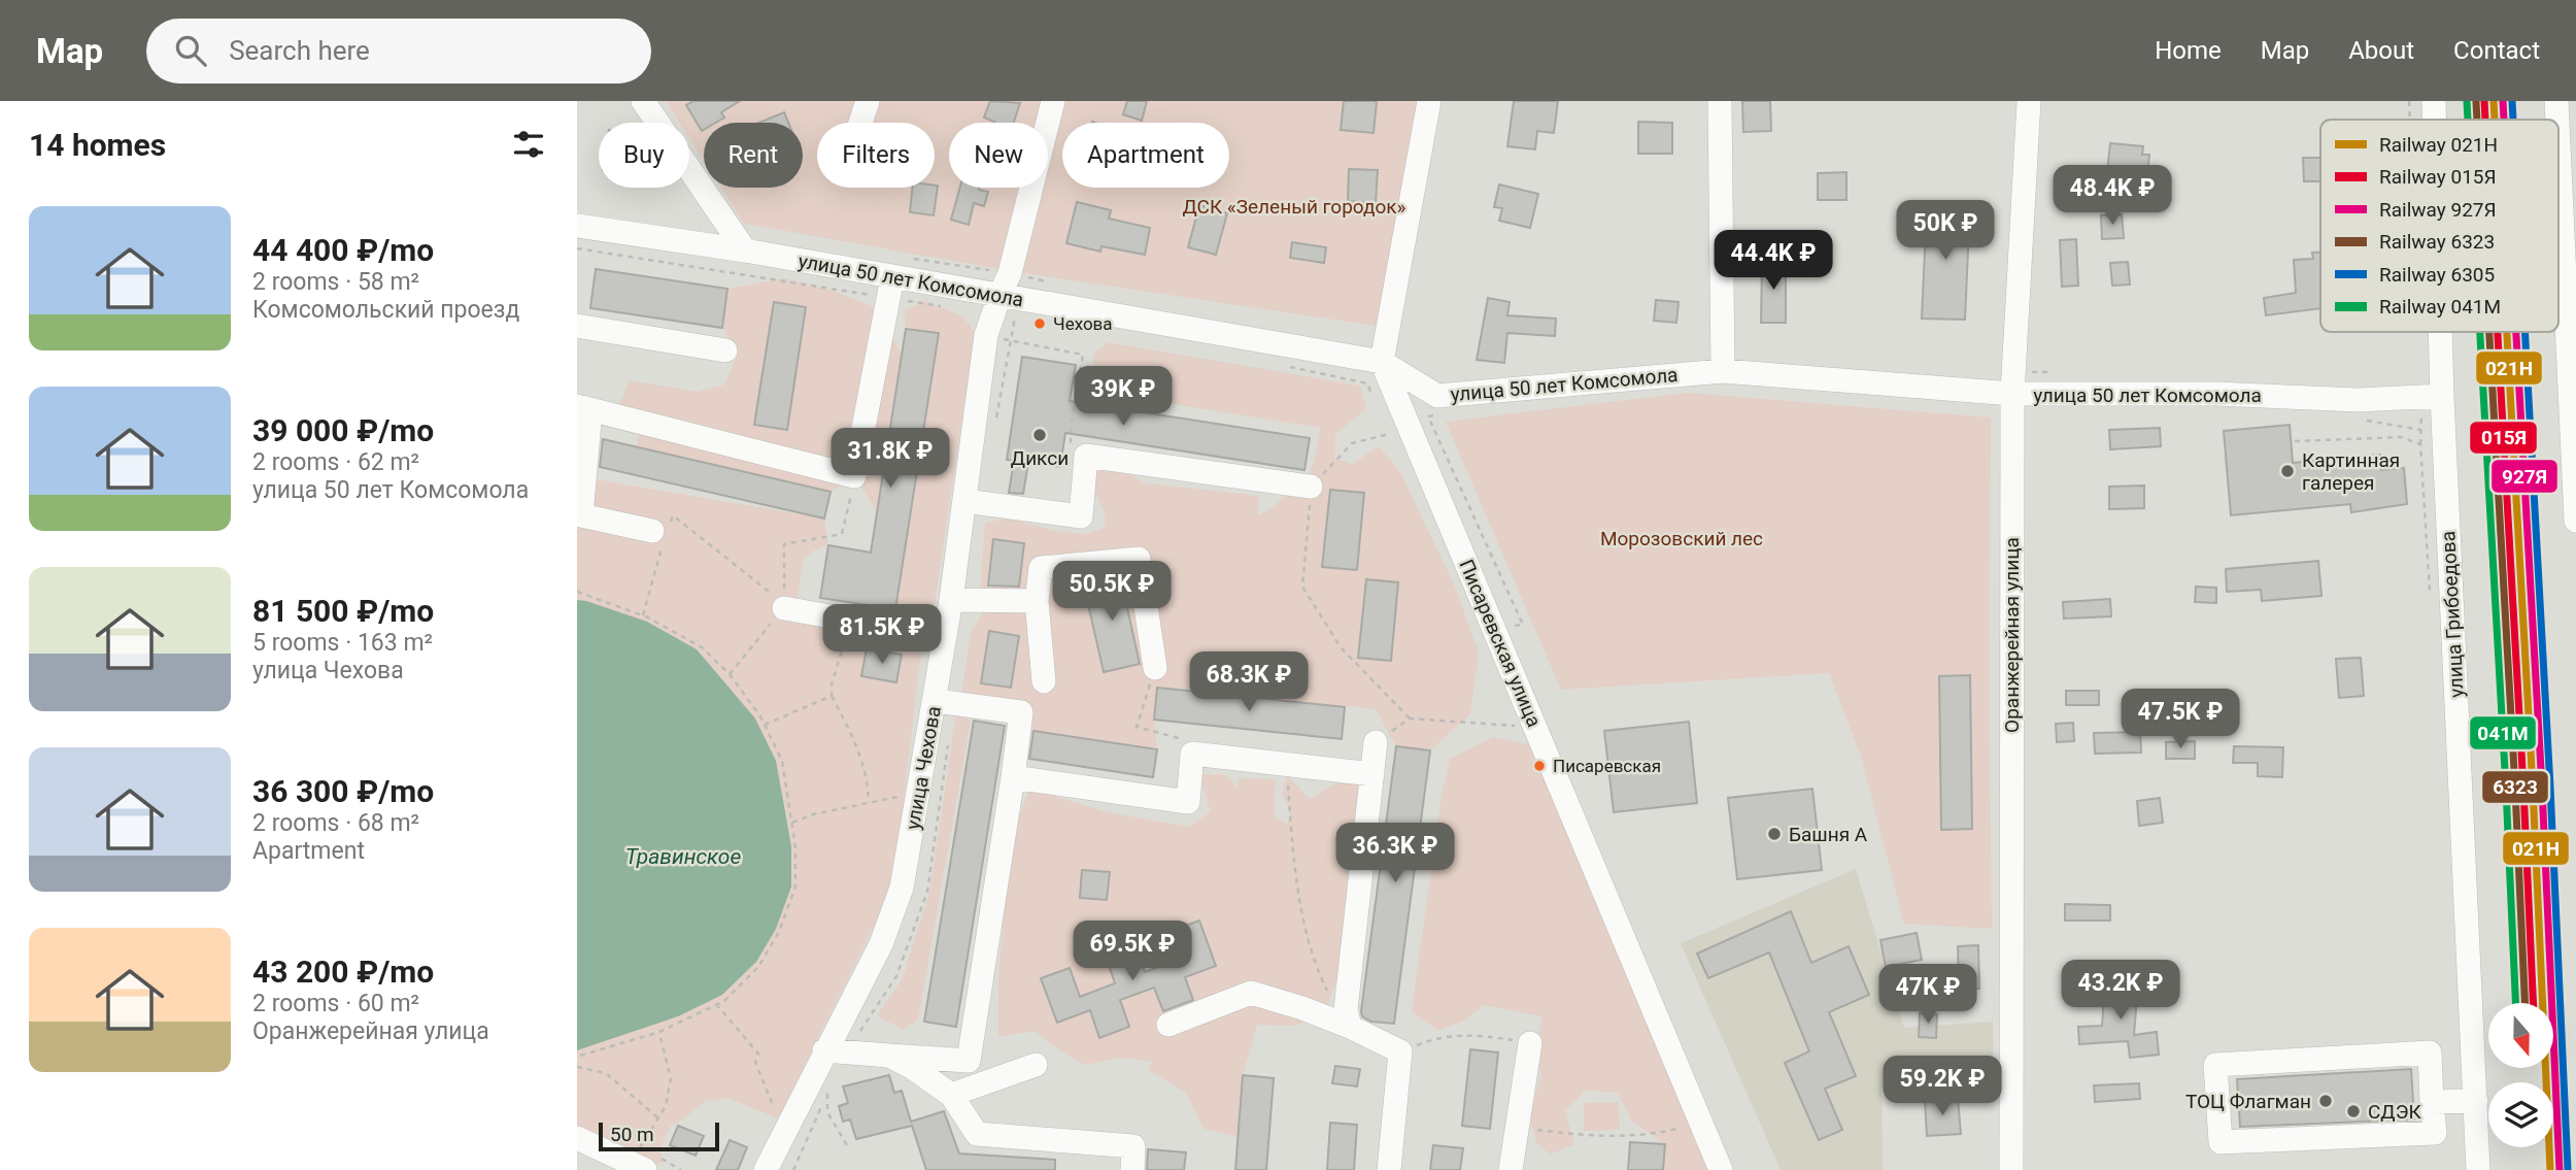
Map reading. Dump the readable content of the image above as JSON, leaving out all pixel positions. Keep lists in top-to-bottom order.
{
  "streets": {
    "street": [
      "улица 50 лет Комсомола",
      "улица Грибоедова",
      "Оранжерейная улица",
      "Писаревская улица",
      "улица Чехова"
    ]
  },
  "crossings": [
    ["улица 50 лет Комсомола", "улица Грибоедова"],
    ["улица 50 лет Комсомола", "Оранжерейная улица"],
    ["улица 50 лет Комсомола", "Писаревская улица"],
    ["улица 50 лет Комсомола", "улица Чехова"]
  ],
  "water": ["Травинское"],
  "parks": ["ДСК «Зеленый городок»", "Морозовский лес"],
  "places": [
    "Чехова",
    "Дикси",
    "Картинная галерея",
    "Писаревская",
    "Башня А",
    "ТОЦ Флагман",
    "СДЭК"
  ],
  "lines": [
    "rail line 021Н",
    "rail line 015Я",
    "rail line 927Я",
    "rail line 6305",
    "rail line 6323",
    "rail line 041М"
  ],
  "legend": [
    "Railway 021Н",
    "Railway 015Я",
    "Railway 927Я",
    "Railway 6323",
    "Railway 6305",
    "Railway 041М"
  ],
  "scale_bar": "50 m",
  "north": "bottom",
  "page": {
    "header": "Map",
    "search": "Search here",
    "nav": [
      "Home",
      "Map",
      "About",
      "Contact"
    ],
    "heading": "14 homes",
    "chip": [
      "Buy",
      "Rent",
      "Filters",
      "New",
      "Apartment"
    ],
    "price": [
      "48.4K ₽",
      "50K ₽",
      "44.4K ₽",
      "39K ₽",
      "31.8K ₽",
      "50.5K ₽",
      "81.5K ₽",
      "68.3K ₽",
      "47.5K ₽",
      "36.3K ₽",
      "69.5K ₽",
      "43.2K ₽",
      "47K ₽",
      "59.2K ₽"
    ],
    "list": [
      {
        "name": "44 400 ₽/mo",
        "note": "2 rooms · 58 m² · Комсомольский проезд"
      },
      {
        "name": "39 000 ₽/mo",
        "note": "2 rooms · 62 m² · улица 50 лет Комсомола"
      },
      {
        "name": "81 500 ₽/mo",
        "note": "5 rooms · 163 m² · улица Чехова"
      },
      {
        "name": "36 300 ₽/mo",
        "note": "2 rooms · 68 m² · Apartment"
      },
      {
        "name": "43 200 ₽/mo",
        "note": "2 rooms · 60 m² · Оранжерейная улица"
      }
    ],
    "scale": "50 m"
  }
}
